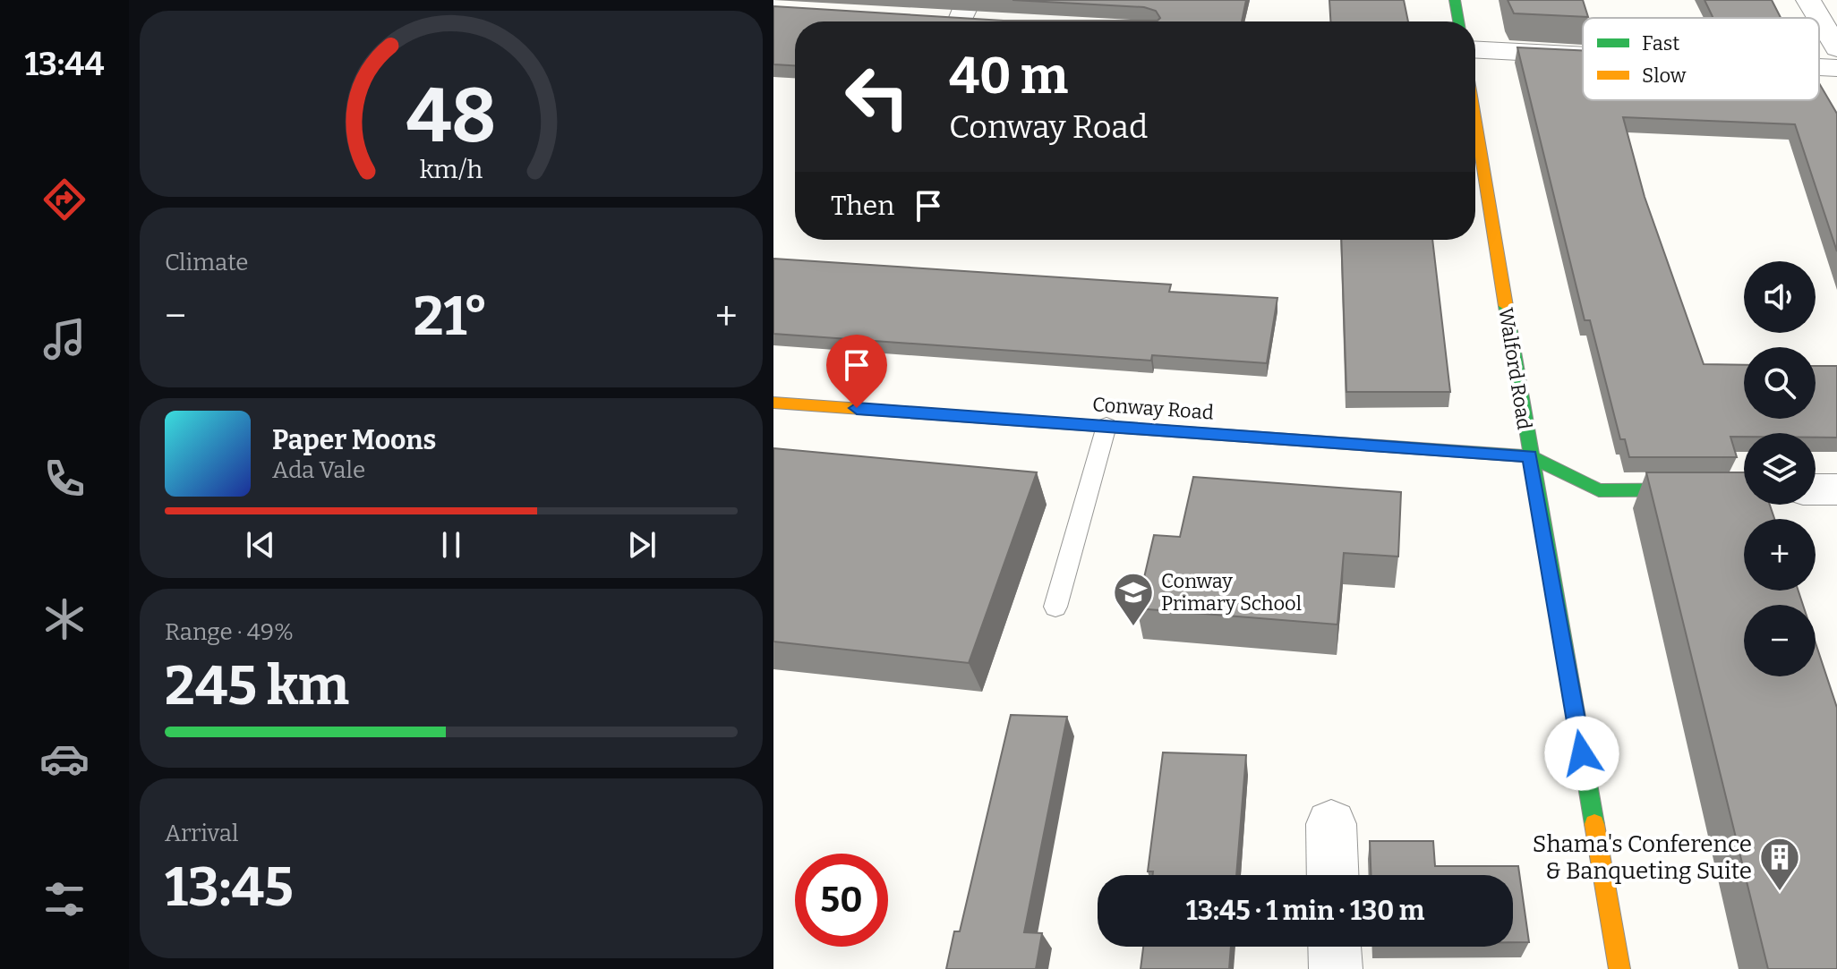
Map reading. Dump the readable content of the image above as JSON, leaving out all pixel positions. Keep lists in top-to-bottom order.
{
  "streets": {
    "main road": ["Walford Road", "Conway Road"]
  },
  "crossings": [
    ["Walford Road", "Conway Road"]
  ],
  "places": {
    "school or university": ["Conway Primary School"],
    "building": ["Shama's Conference & Banqueting Suite"]
  },
  "legend": ["Fast", "Slow"],
  "page": {
    "tabs": "13:44",
    "turn": ["40 m", "Conway Road"],
    "then": "Then",
    "tile": [
      "Climate",
      ["Range · 49%", "245 km"],
      ["Arrival", "13:45"]
    ],
    "map_buttons": ["+", "−"],
    "heat": ["−", "21°", "+"],
    "song": ["Paper Moons", "Ada Vale"],
    "limit": "50",
    "trip": "13:45 · 1 min · 130 m",
    "gauge": ["48", "km/h"]
  }
}
